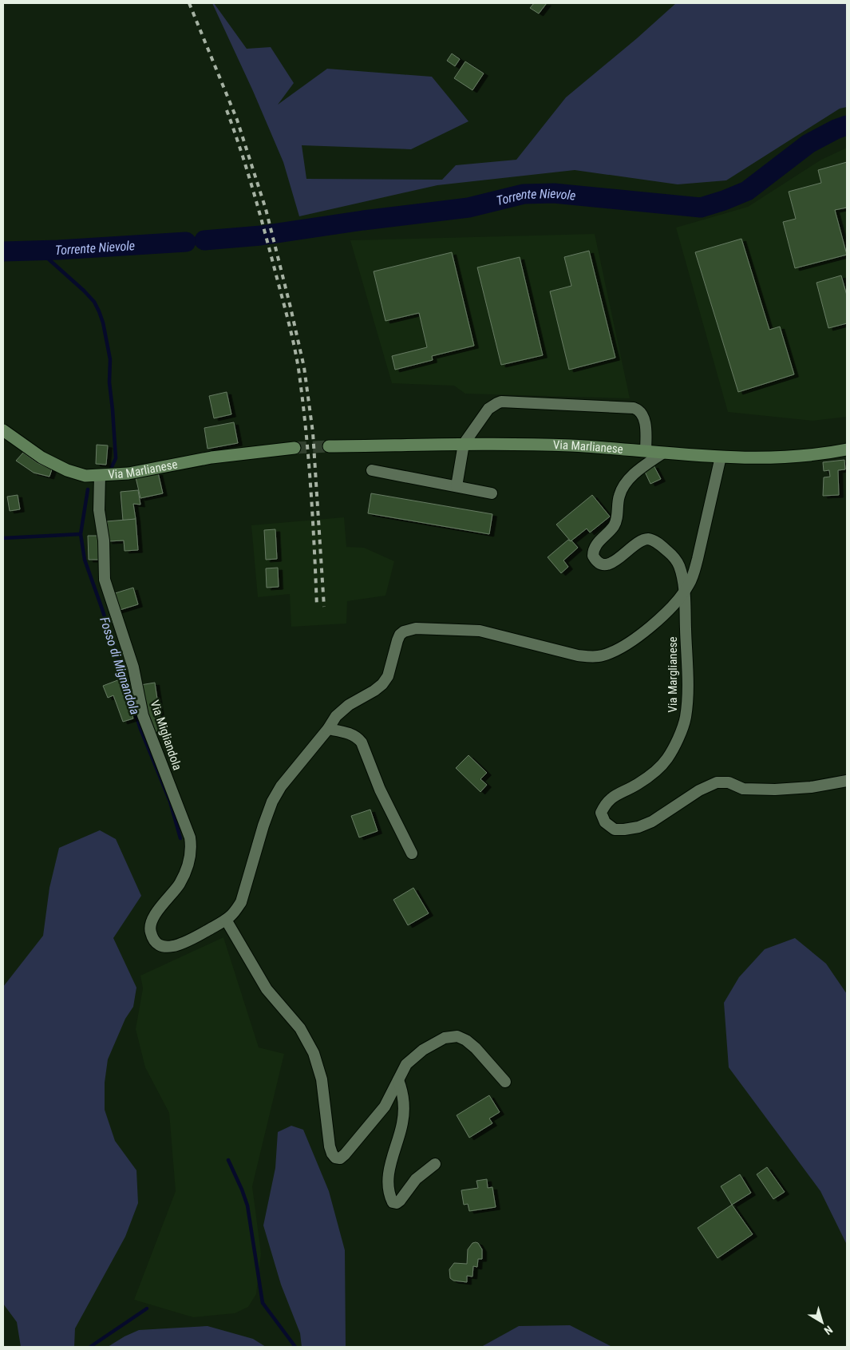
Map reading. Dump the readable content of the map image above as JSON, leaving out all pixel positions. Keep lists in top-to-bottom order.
{
  "streets": {
    "street": ["Via Marlianese", "Via Marglianese", "Via Migliandola"]
  },
  "crossings": [
    ["Via Marlianese", "Via Marglianese"],
    ["Via Marlianese", "Via Migliandola"]
  ],
  "water": ["Torrente Nievole", "Fosso di Mignandola"],
  "north": "bottom right"
}
